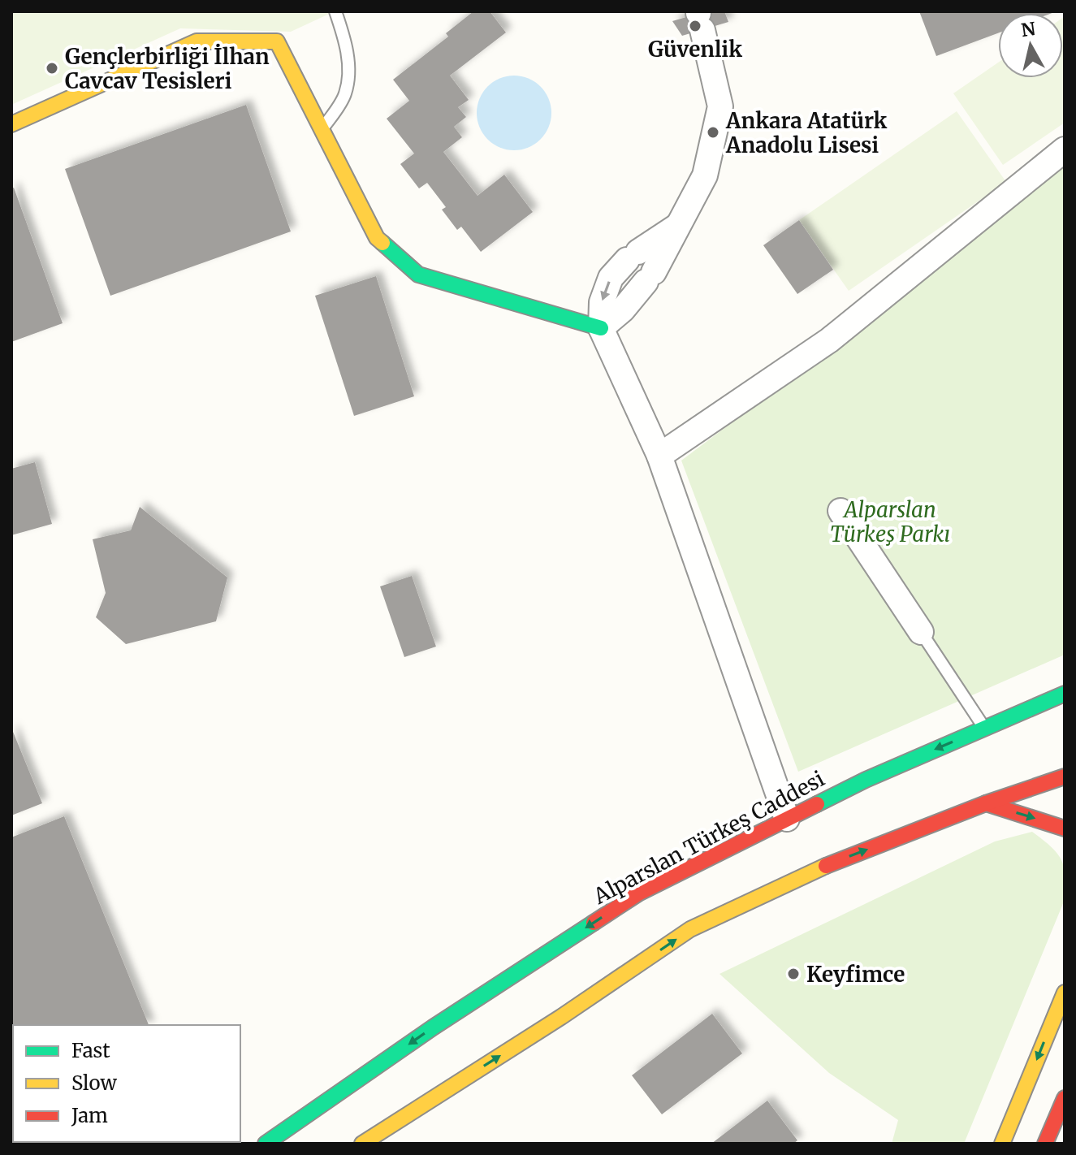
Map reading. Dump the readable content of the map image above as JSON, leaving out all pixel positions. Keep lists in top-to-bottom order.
{
  "streets": {
    "main road": ["Alparslan Türkeş Caddesi"]
  },
  "parks": ["Alparslan Türkeş Parkı"],
  "places": [
    "Güvenlik",
    "Gençlerbirliği İlhan Cavcav Tesisleri",
    "Ankara Atatürk Anadolu Lisesi",
    "Keyfimce"
  ],
  "legend": ["Fast", "Slow", "Jam"],
  "north": "top"
}
